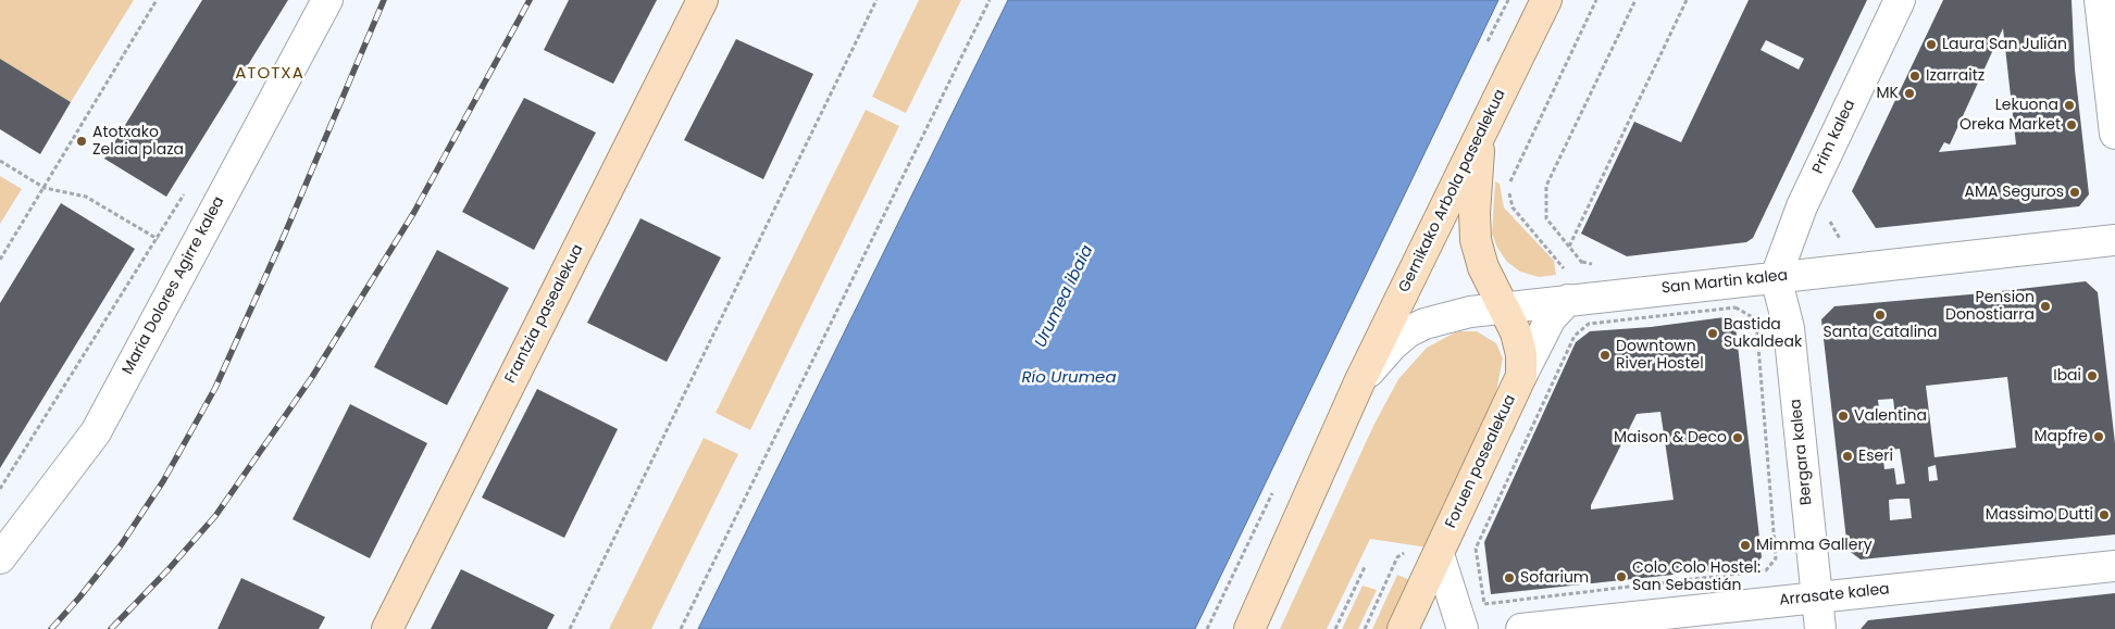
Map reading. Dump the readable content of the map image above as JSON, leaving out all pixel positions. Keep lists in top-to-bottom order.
{
  "streets": {
    "main road": ["Gernikako Arbola pasealekua", "Frantzia pasealekua", "Foruen pasealekua"],
    "street": [
      "Prim kalea",
      "San Martin kalea",
      "Maria Dolores Agirre kalea",
      "Bergara kalea",
      "Arrasate kalea"
    ]
  },
  "crossings": [
    ["Prim kalea", "San Martin kalea"],
    ["Prim kalea", "Bergara kalea"],
    ["Gernikako Arbola pasealekua", "San Martin kalea"],
    ["San Martin kalea", "Bergara kalea"],
    ["San Martin kalea", "Foruen pasealekua"],
    ["Bergara kalea", "Arrasate kalea"]
  ],
  "districts": ["ATOTXA"],
  "water": ["Urumea ibaia", "Río Urumea"],
  "places": [
    "Laura San Julián",
    "Izarraitz",
    "MK",
    "Lekuona",
    "Oreka Market",
    "Atotxako Zelaia plaza",
    "AMA Seguros",
    "Pension Donostiarra",
    "Santa Catalina",
    "Bastida Sukaldeak",
    "Downtown River Hostel",
    "Ibai",
    "Valentina",
    "Mapfre",
    "Maison & Deco",
    "Eseri",
    "Massimo Dutti",
    "Mimma Gallery",
    "Colo Colo Hostel: San Sebastián",
    "Sofarium"
  ]
}
